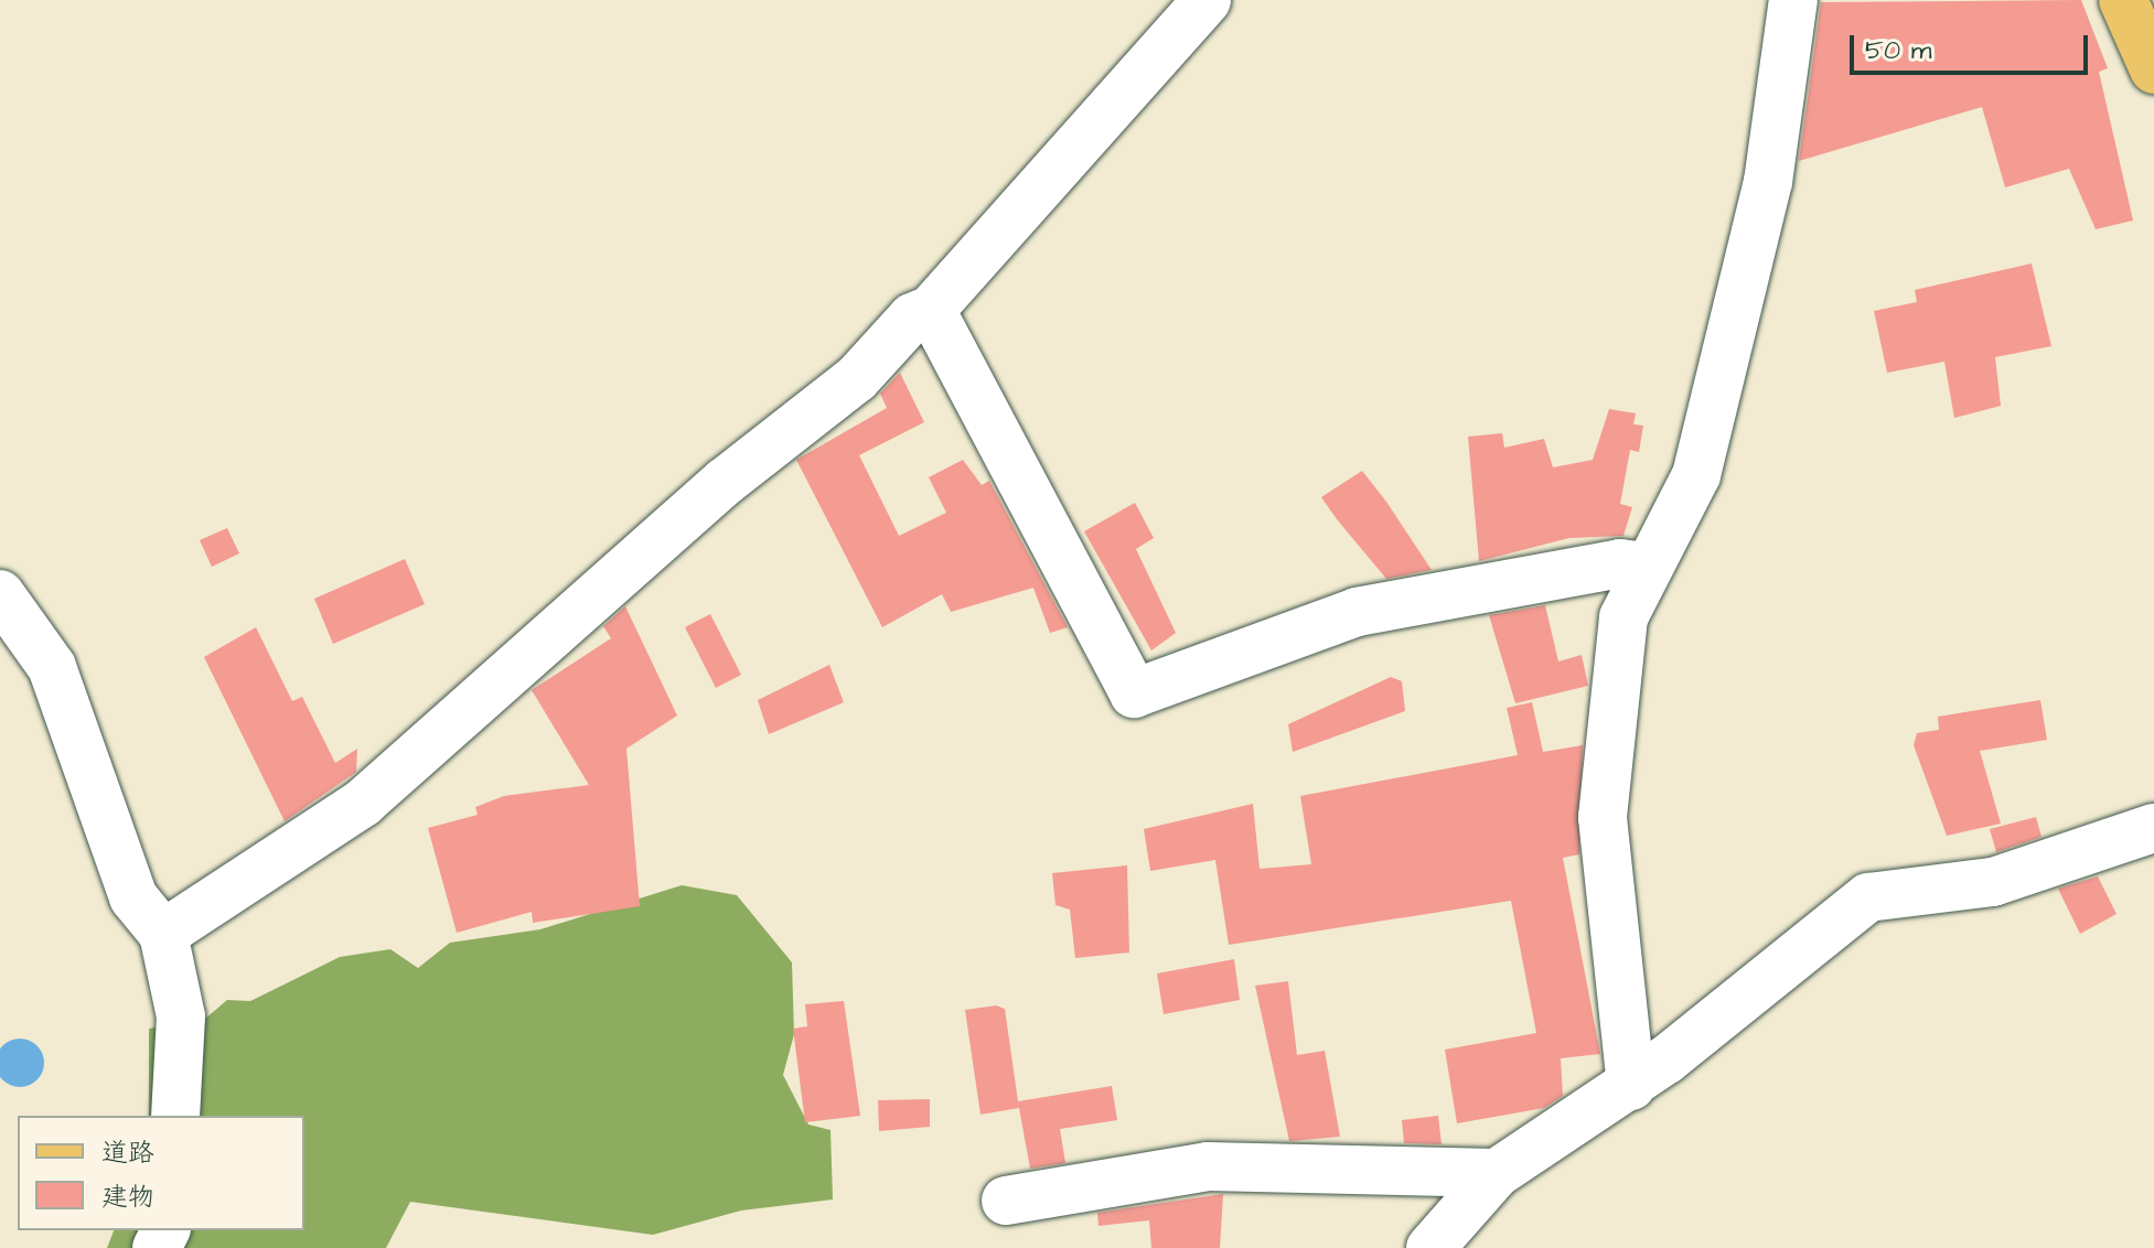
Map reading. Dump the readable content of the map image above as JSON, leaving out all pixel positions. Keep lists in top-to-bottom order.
{
  "legend": ["道路", "建物"],
  "scale_bar": "50 m"
}
